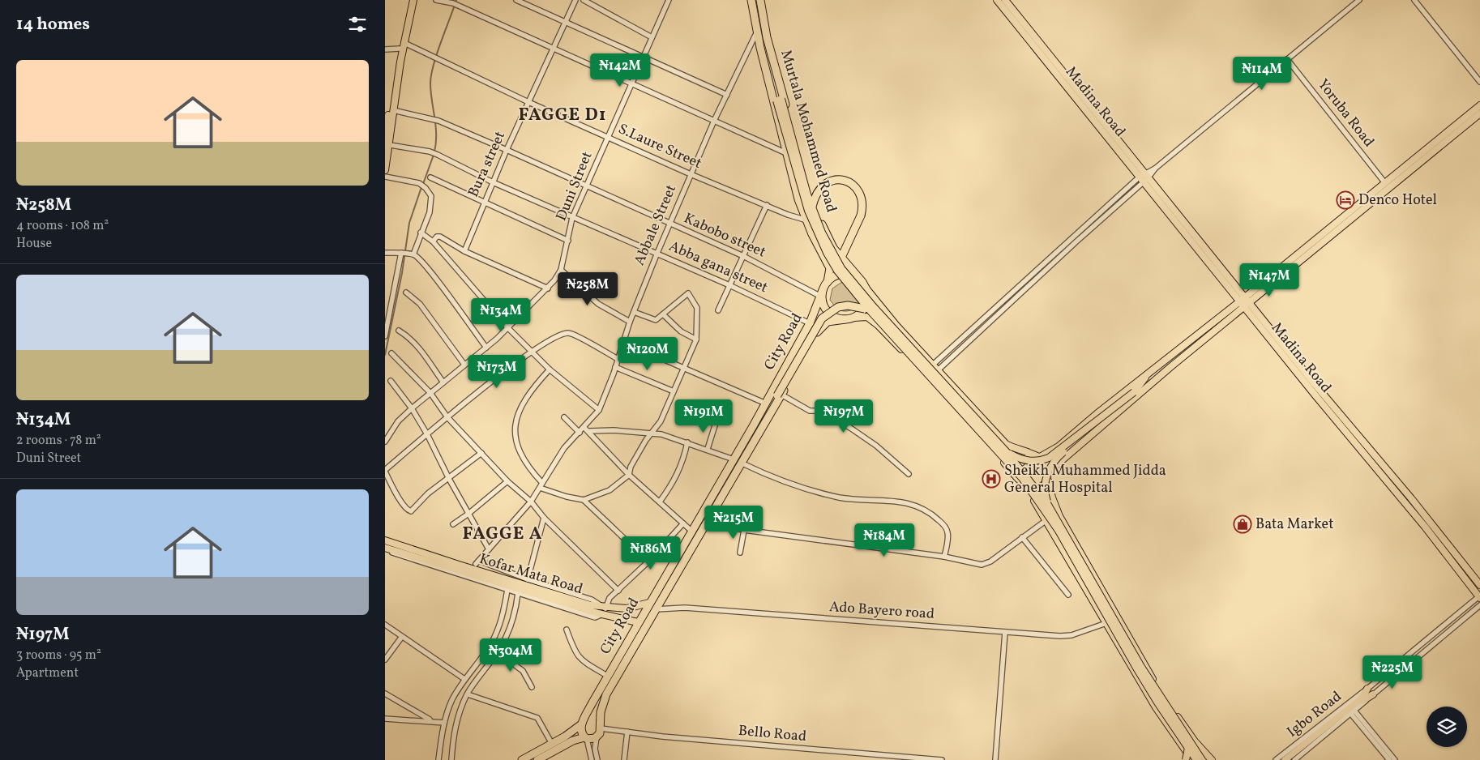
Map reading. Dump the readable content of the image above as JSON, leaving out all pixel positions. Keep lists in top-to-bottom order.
{
  "streets": {
    "highway": ["Murtala Mohammed Road", "City Road"],
    "main road": ["Madina Road", "Kofar Mata Road"],
    "street": [
      "Yoruba Road",
      "S.Laure Street",
      "Bura street",
      "Duni Street",
      "Abbale Street",
      "Kabobo street",
      "Abba gana street",
      "Ado Bayero road",
      "Igbo Road",
      "Bello Road"
    ]
  },
  "crossings": [
    ["Madina Road", "Igbo Road"],
    ["Murtala Mohammed Road", "S.Laure Street"],
    ["Murtala Mohammed Road", "Abbale Street"],
    ["Murtala Mohammed Road", "Kabobo street"],
    ["Murtala Mohammed Road", "City Road"],
    ["S.Laure Street", "Bura street"],
    ["S.Laure Street", "Duni Street"],
    ["S.Laure Street", "Abbale Street"],
    ["Bura street", "Kabobo street"],
    ["Bura street", "Abba gana street"],
    ["Duni Street", "Kabobo street"],
    ["Duni Street", "Abba gana street"],
    ["Abbale Street", "Kabobo street"],
    ["Abbale Street", "Abba gana street"],
    ["Kabobo street", "City Road"],
    ["Abba gana street", "City Road"],
    ["City Road", "Kofar Mata Road"],
    ["City Road", "Ado Bayero road"],
    ["City Road", "Bello Road"]
  ],
  "districts": ["FAGGE D1", "FAGGE A"],
  "places": {
    "hotel": ["Denco Hotel"],
    "hospital": ["Sheikh Muhammed Jidda General Hospital"],
    "shop": ["Bata Market"]
  },
  "page": {
    "heading": "14 homes",
    "list": [
      {
        "name": "₦258M",
        "note": "4 rooms · 108 m² · House"
      },
      {
        "name": "₦134M",
        "note": "2 rooms · 78 m² · Duni Street"
      },
      {
        "name": "₦197M",
        "note": "3 rooms · 95 m² · Apartment"
      }
    ],
    "price": [
      "₦142M",
      "₦114M",
      "₦147M",
      "₦258M",
      "₦134M",
      "₦120M",
      "₦173M",
      "₦191M",
      "₦197M",
      "₦215M",
      "₦184M",
      "₦186M",
      "₦304M",
      "₦225M"
    ]
  }
}
